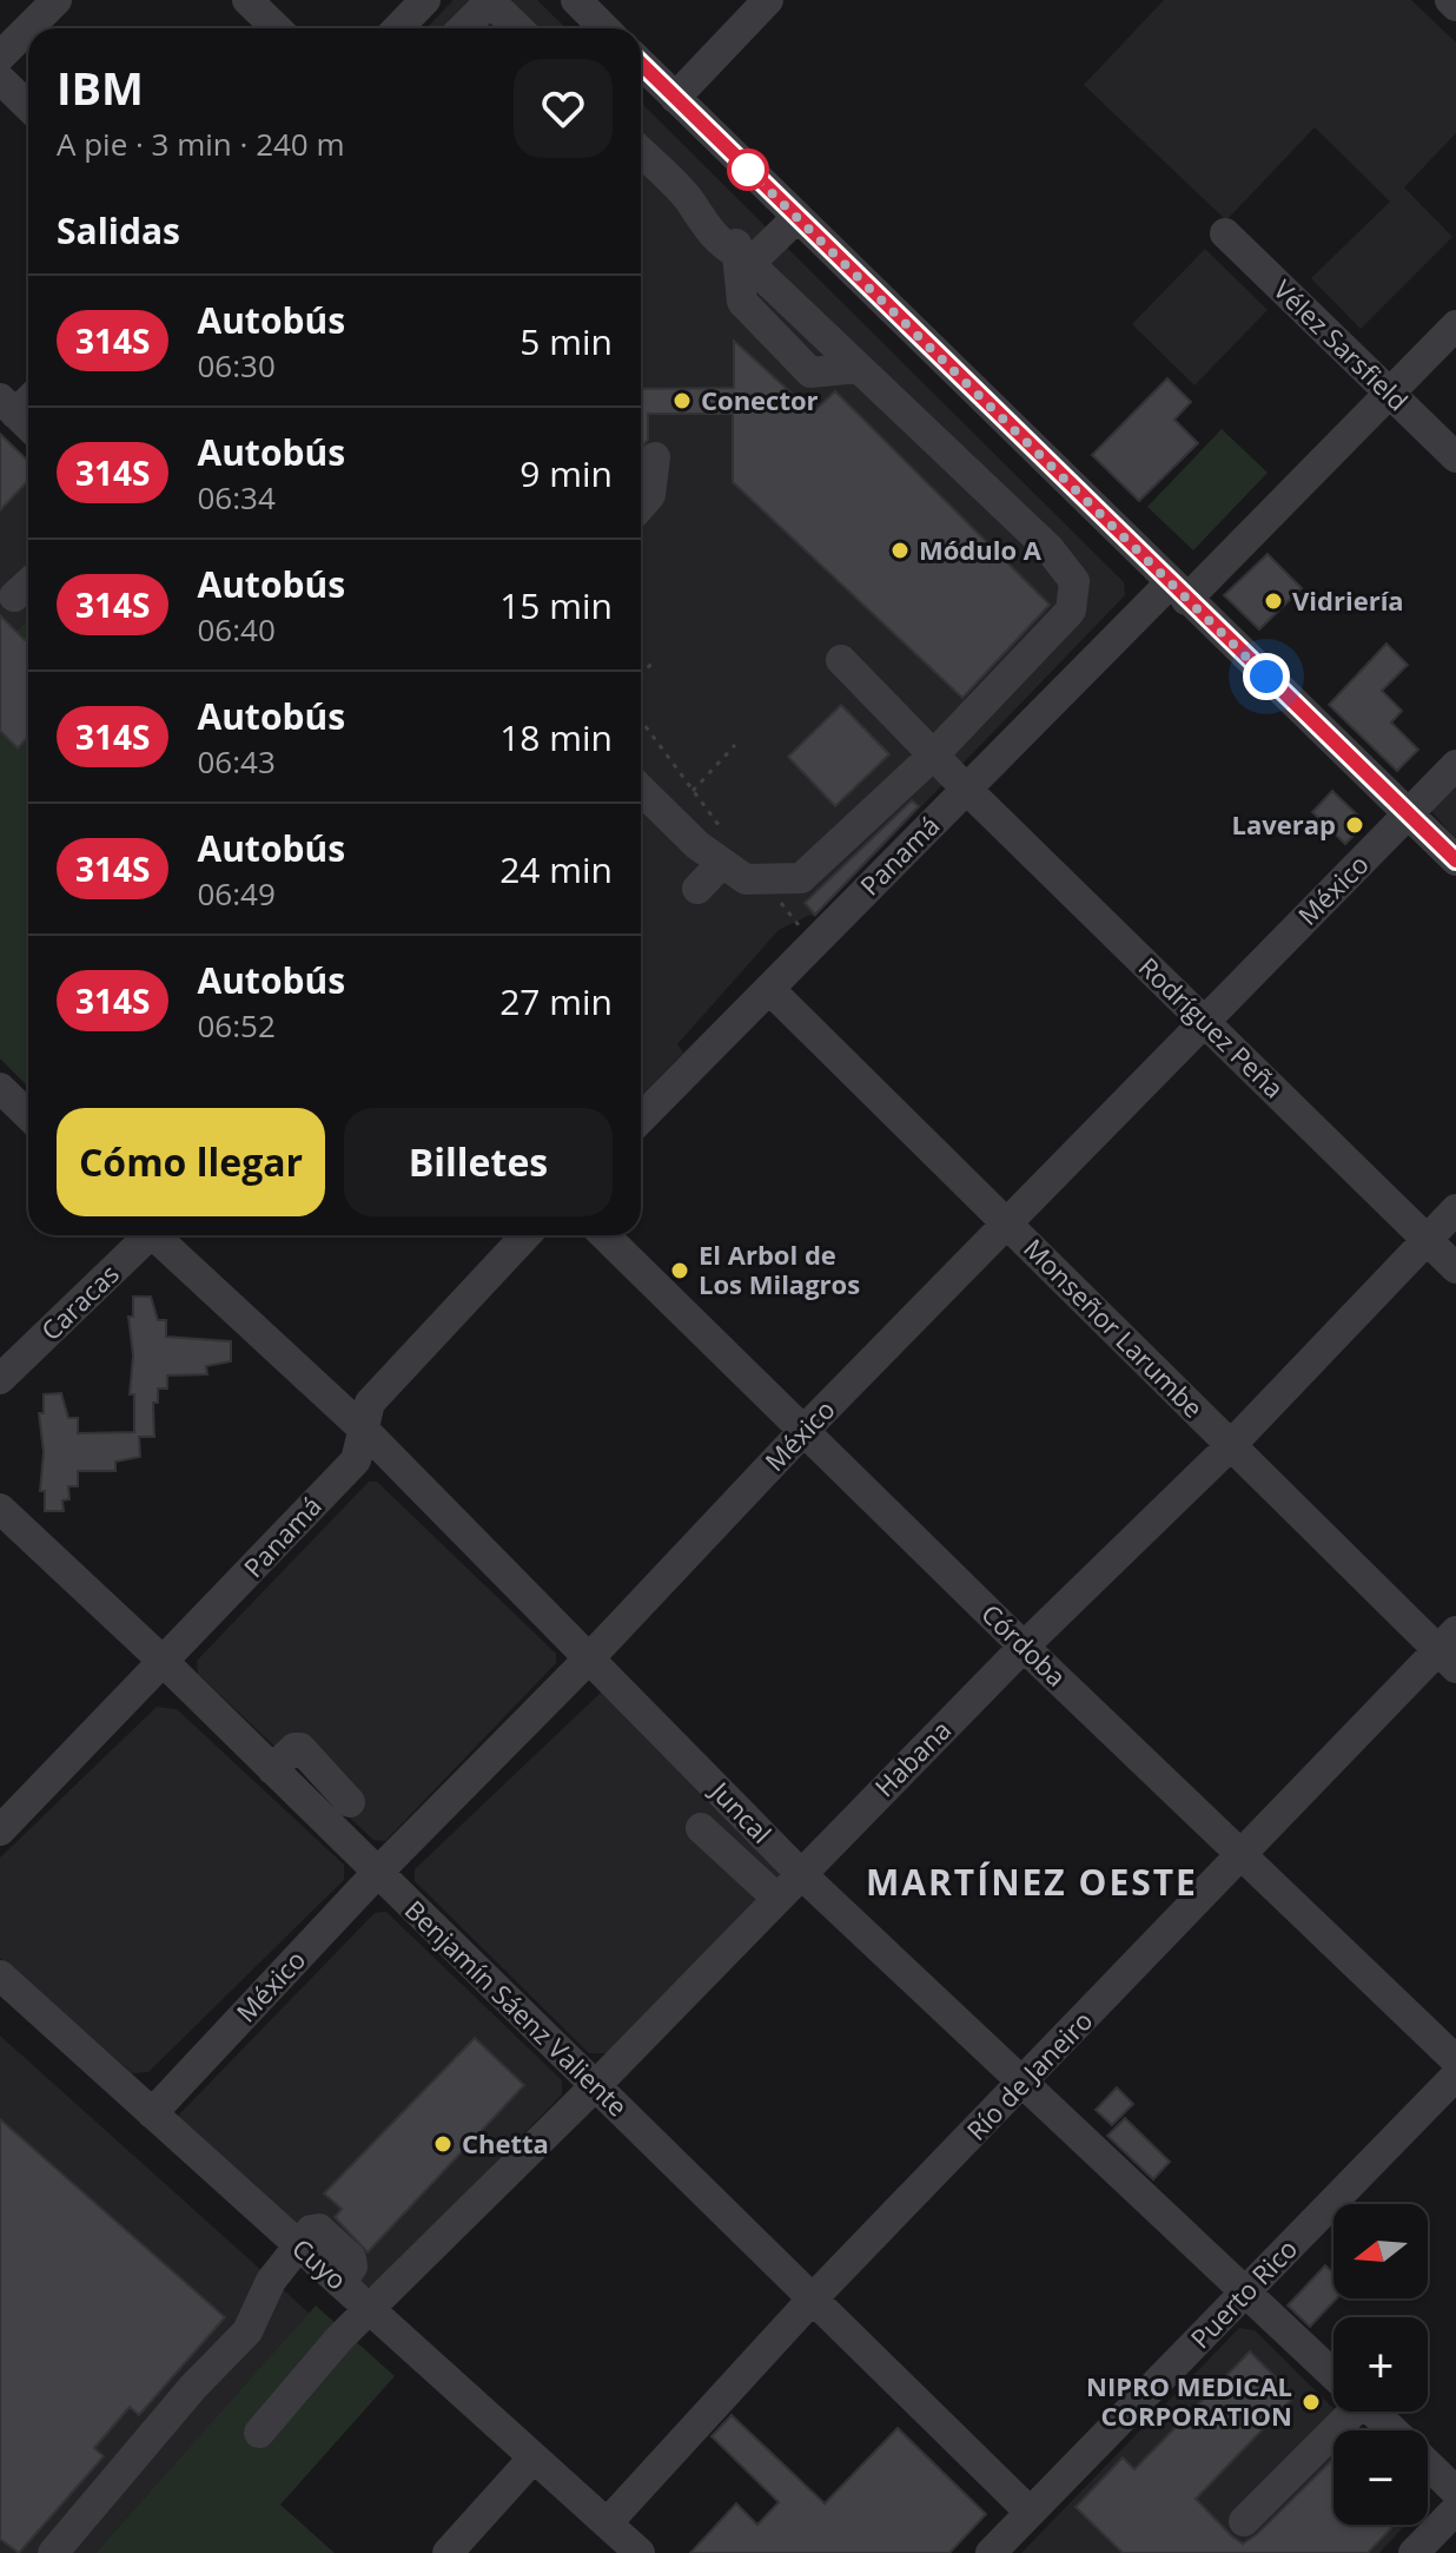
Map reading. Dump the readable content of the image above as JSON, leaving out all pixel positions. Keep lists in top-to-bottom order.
{
  "streets": {
    "street": [
      "Vélez Sarsfield",
      "Panamá",
      "México",
      "Rodríguez Peña",
      "Caracas",
      "Monseñor Larumbe",
      "Córdoba",
      "Habana",
      "Juncal",
      "Benjamín Sáenz Valiente",
      "Río de Janeiro",
      "Cuyo",
      "Puerto Rico"
    ]
  },
  "crossings": [
    ["Vélez Sarsfield", "Panamá"],
    ["Panamá", "Rodríguez Peña"],
    ["Panamá", "Monseñor Larumbe"],
    ["Panamá", "Juncal"],
    ["Panamá", "Benjamín Sáenz Valiente"],
    ["México", "Rodríguez Peña"],
    ["México", "Monseñor Larumbe"],
    ["México", "Córdoba"],
    ["México", "Juncal"],
    ["México", "Benjamín Sáenz Valiente"],
    ["México", "Cuyo"],
    ["Rodríguez Peña", "Habana"],
    ["Monseñor Larumbe", "Habana"],
    ["Monseñor Larumbe", "Río de Janeiro"],
    ["Córdoba", "Habana"],
    ["Córdoba", "Río de Janeiro"],
    ["Habana", "Juncal"],
    ["Habana", "Benjamín Sáenz Valiente"],
    ["Habana", "Cuyo"],
    ["Juncal", "Río de Janeiro"],
    ["Juncal", "Puerto Rico"],
    ["Benjamín Sáenz Valiente", "Río de Janeiro"],
    ["Benjamín Sáenz Valiente", "Puerto Rico"],
    ["Río de Janeiro", "Cuyo"]
  ],
  "districts": ["MARTÍNEZ OESTE"],
  "places": [
    "Conector",
    "Módulo A",
    "Vidriería",
    "Laverap",
    "El Arbol de Los Milagros",
    "Chetta",
    "NIPRO MEDICAL CORPORATION"
  ],
  "lines": ["bus line 314S"],
  "north": "left",
  "page": {
    "heading": [
      ["IBM", "A pie · 3 min · 240 m"],
      "Salidas"
    ],
    "list": [
      {
        "mark": "314S",
        "name": "Autobús",
        "note": "06:30",
        "value": "5 min"
      },
      {
        "mark": "314S",
        "name": "Autobús",
        "note": "06:34",
        "value": "9 min"
      },
      {
        "mark": "314S",
        "name": "Autobús",
        "note": "06:40",
        "value": "15 min"
      },
      {
        "mark": "314S",
        "name": "Autobús",
        "note": "06:43",
        "value": "18 min"
      },
      {
        "mark": "314S",
        "name": "Autobús",
        "note": "06:49",
        "value": "24 min"
      },
      {
        "mark": "314S",
        "name": "Autobús",
        "note": "06:52",
        "value": "27 min"
      }
    ],
    "buttons": ["Cómo llegar", "Billetes"],
    "map_buttons": ["+", "−"]
  }
}
